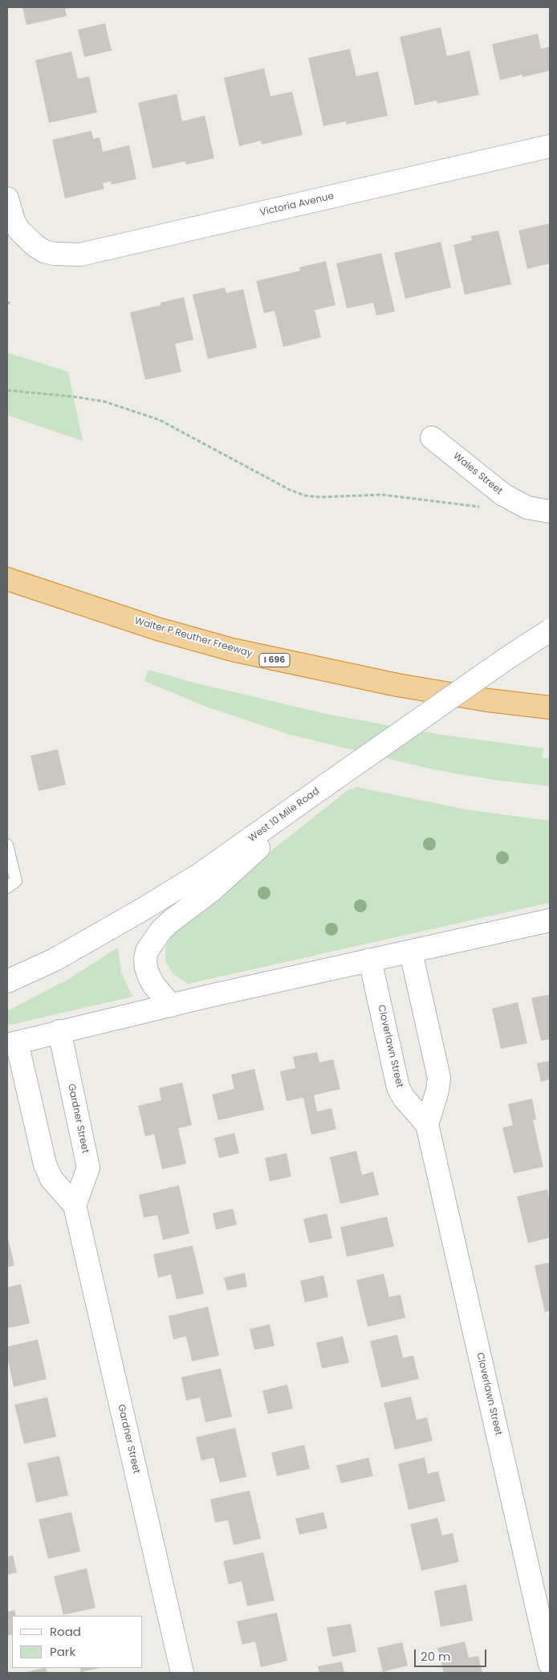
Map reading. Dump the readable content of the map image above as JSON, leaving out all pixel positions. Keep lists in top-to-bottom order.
{
  "streets": {
    "highway": ["Walter P Reuther Freeway", "I 696"],
    "street": [
      "Victoria Avenue",
      "Wales Street",
      "West 10 Mile Road",
      "Cloverlawn Street",
      "Gardner Street"
    ]
  },
  "legend": ["Road", "Park"],
  "scale_bar": "20 m"
}
